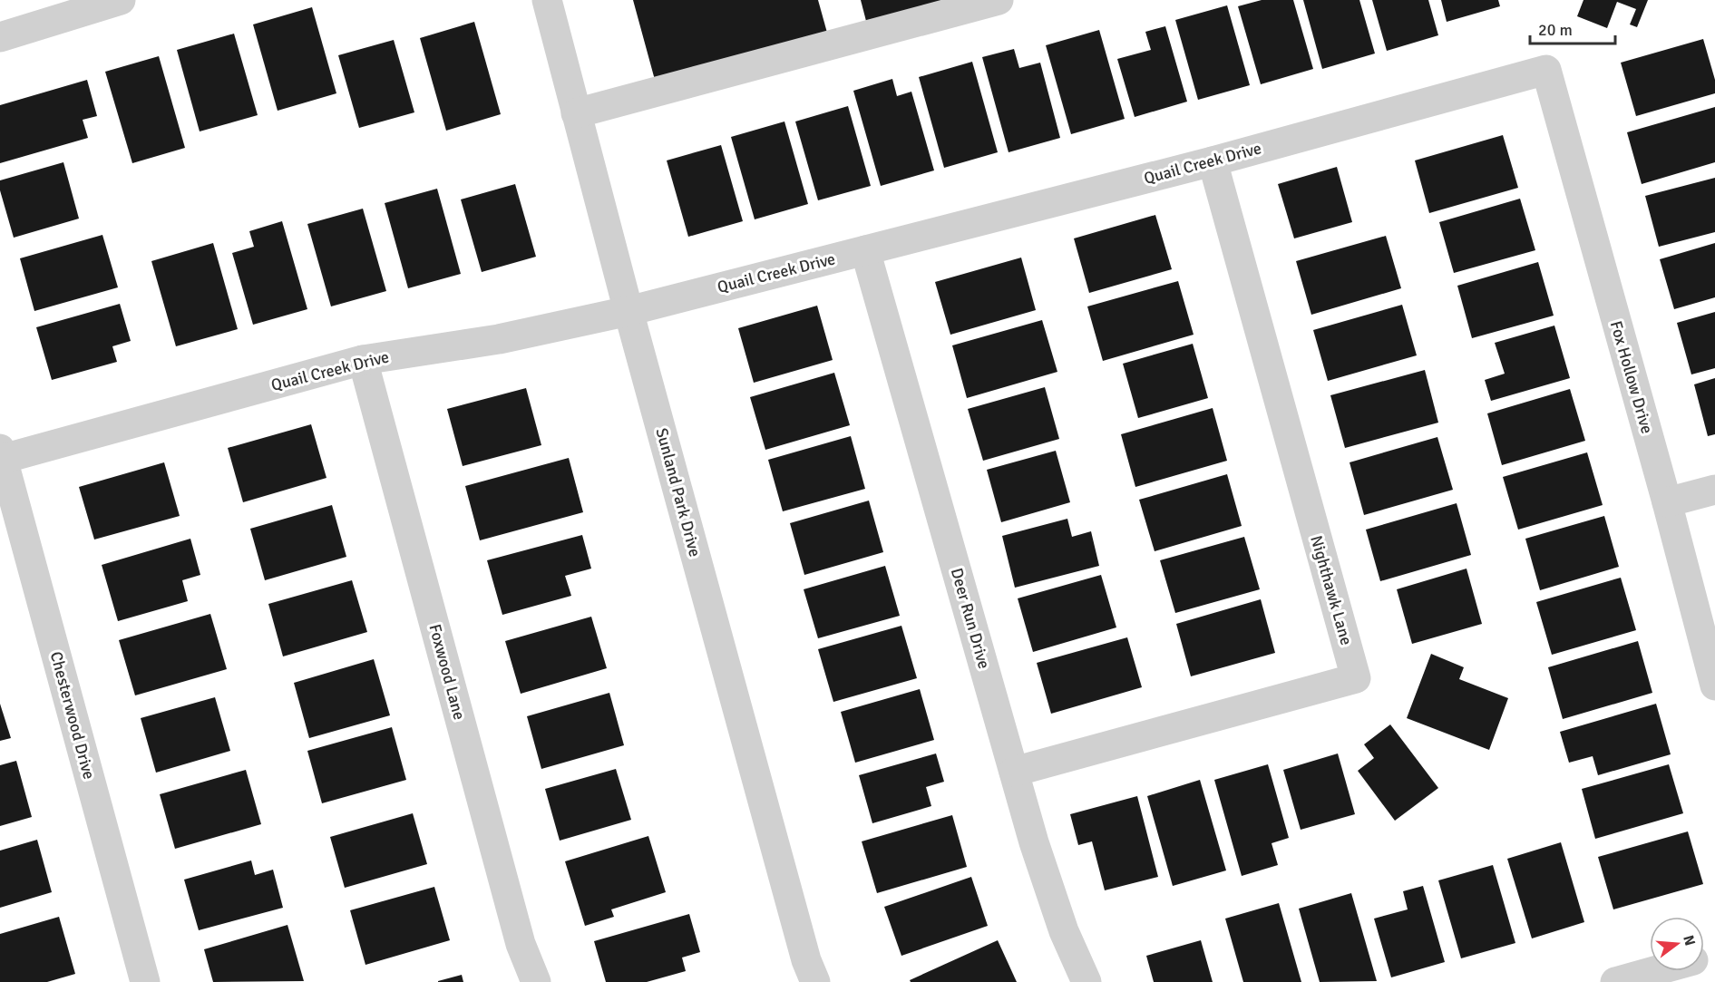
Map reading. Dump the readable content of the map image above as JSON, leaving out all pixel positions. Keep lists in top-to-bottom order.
{
  "streets": {
    "street": [
      "Quail Creek Drive",
      "Fox Hollow Drive",
      "Sunland Park Drive",
      "Nighthawk Lane",
      "Deer Run Drive",
      "Foxwood Lane",
      "Chesterwood Drive"
    ]
  },
  "crossings": [
    ["Quail Creek Drive", "Fox Hollow Drive"],
    ["Quail Creek Drive", "Sunland Park Drive"],
    ["Quail Creek Drive", "Nighthawk Lane"],
    ["Quail Creek Drive", "Deer Run Drive"],
    ["Quail Creek Drive", "Foxwood Lane"],
    ["Quail Creek Drive", "Chesterwood Drive"],
    ["Nighthawk Lane", "Deer Run Drive"]
  ],
  "scale_bar": "20 m",
  "north": "right"
}
